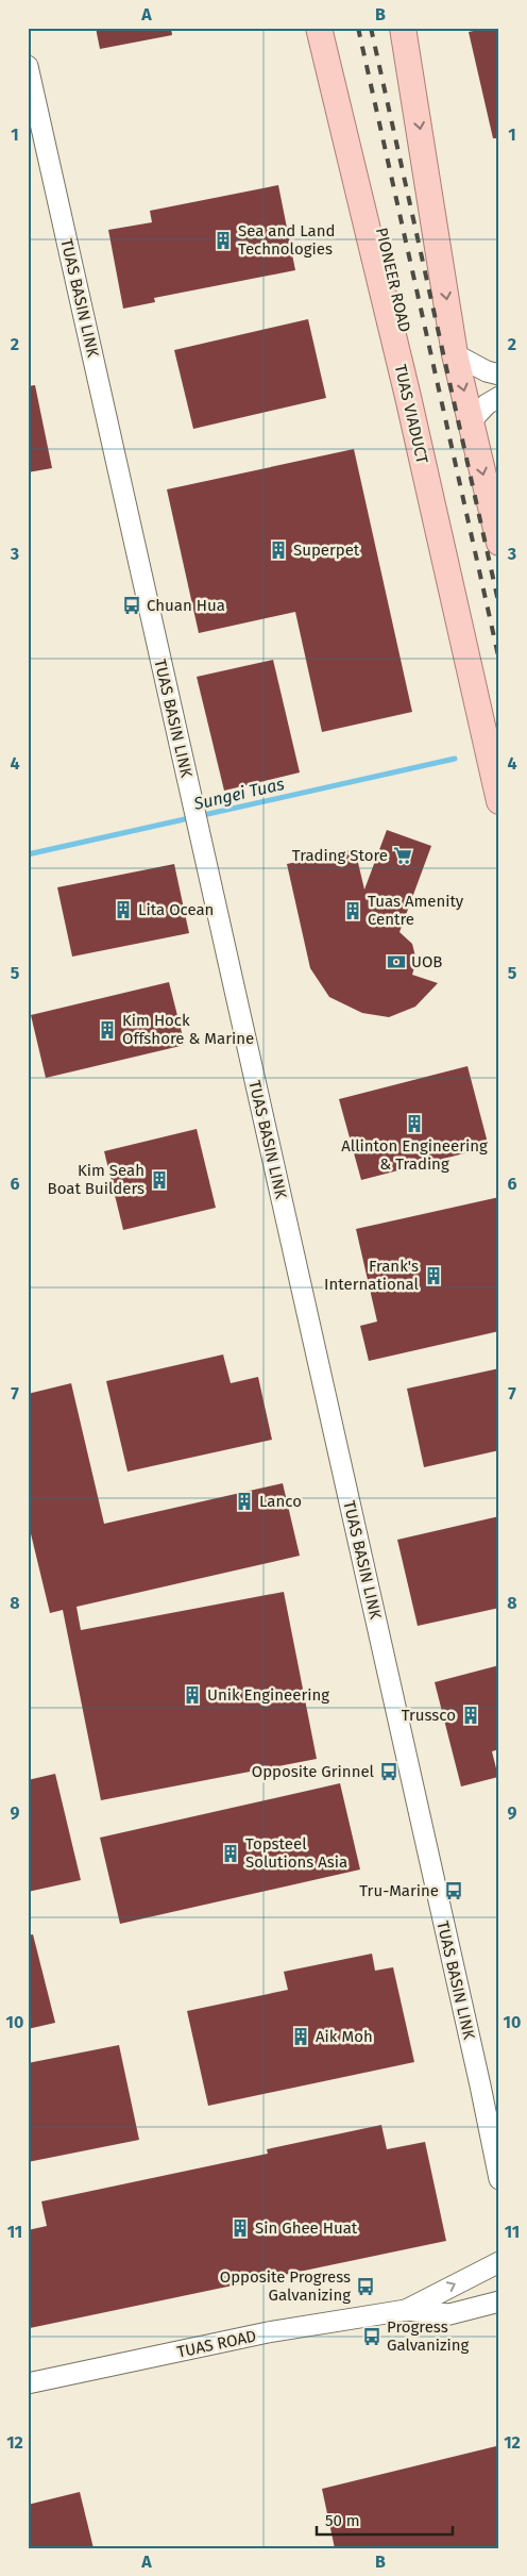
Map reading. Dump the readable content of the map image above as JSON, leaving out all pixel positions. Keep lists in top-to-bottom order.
{
  "streets": {
    "main road": ["PIONEER ROAD", "TUAS VIADUCT"],
    "street": ["TUAS BASIN LINK", "TUAS ROAD"]
  },
  "water": ["Sungei Tuas"],
  "places": {
    "building": [
      "Sea and Land Technologies",
      "Superpet",
      "Lita Ocean",
      "Tuas Amenity Centre",
      "Kim Hock Offshore & Marine",
      "Allinton Engineering & Trading",
      "Kim Seah Boat Builders",
      "Frank's International",
      "Lanco",
      "Unik Engineering",
      "Trussco",
      "Topsteel Solutions Asia",
      "Aik Moh",
      "Sin Ghee Huat"
    ],
    "bus stop": [
      "Chuan Hua",
      "Opposite Grinnel",
      "Tru-Marine",
      "Opposite Progress Galvanizing",
      "Progress Galvanizing"
    ],
    "supermarket": ["Trading Store"],
    "bank": ["UOB"]
  },
  "scale_bar": "50 m",
  "grid": {
    "columns": ["A", "B"],
    "rows": [
      "1",
      "2",
      "3",
      "4",
      "5",
      "6",
      "7",
      "8",
      "9",
      "10",
      "11",
      "12"
    ]
  }
}
